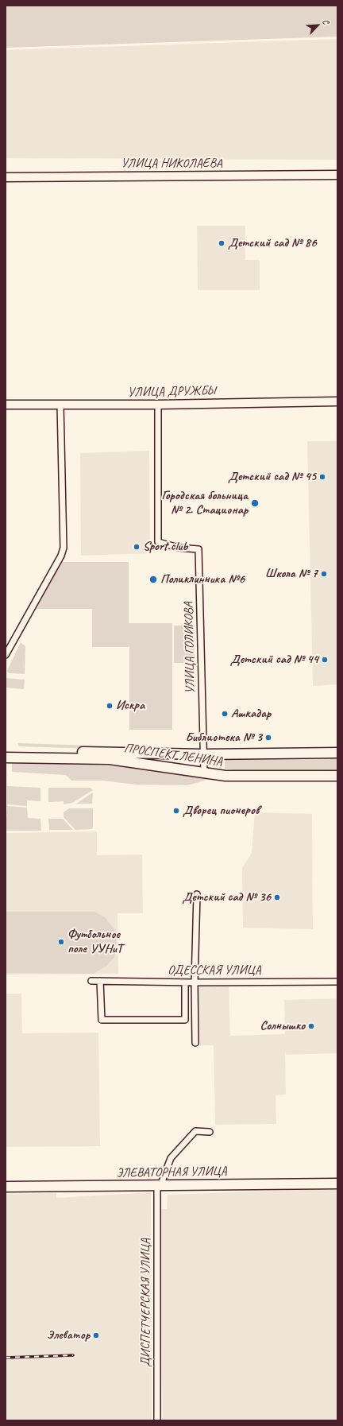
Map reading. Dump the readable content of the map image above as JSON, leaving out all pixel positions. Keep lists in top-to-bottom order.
{
  "streets": {
    "main road": [
      "УЛИЦА НИКОЛАЕВА",
      "УЛИЦА ДРУЖБЫ",
      "ПРОСПЕКТ ЛЕНИНА",
      "ЭЛЕВАТОРНАЯ УЛИЦА"
    ],
    "street": ["УЛИЦА ГОЛИКОВА", "ОДЕССКАЯ УЛИЦА", "ДИСПЕТЧЕРСКАЯ УЛИЦА"]
  },
  "crossings": [
    ["УЛИЦА ДРУЖБЫ", "УЛИЦА ГОЛИКОВА"],
    ["УЛИЦА ГОЛИКОВА", "ПРОСПЕКТ ЛЕНИНА"],
    ["ЭЛЕВАТОРНАЯ УЛИЦА", "ДИСПЕТЧЕРСКАЯ УЛИЦА"]
  ],
  "places": [
    "Детский сад № 86",
    "Детский сад № 45",
    "Городская больница № 2. Стационар",
    "Sport club",
    "Школа № 7",
    "Поликлинника №6",
    "Детский сад № 44",
    "Искра",
    "Ашкадар",
    "Библиотека № 3",
    "Дворец пионеров",
    "Детский сад № 36",
    "Футбольное поле УУНиТ",
    "Солнышко",
    "Элеватор"
  ],
  "north": "top right"
}
